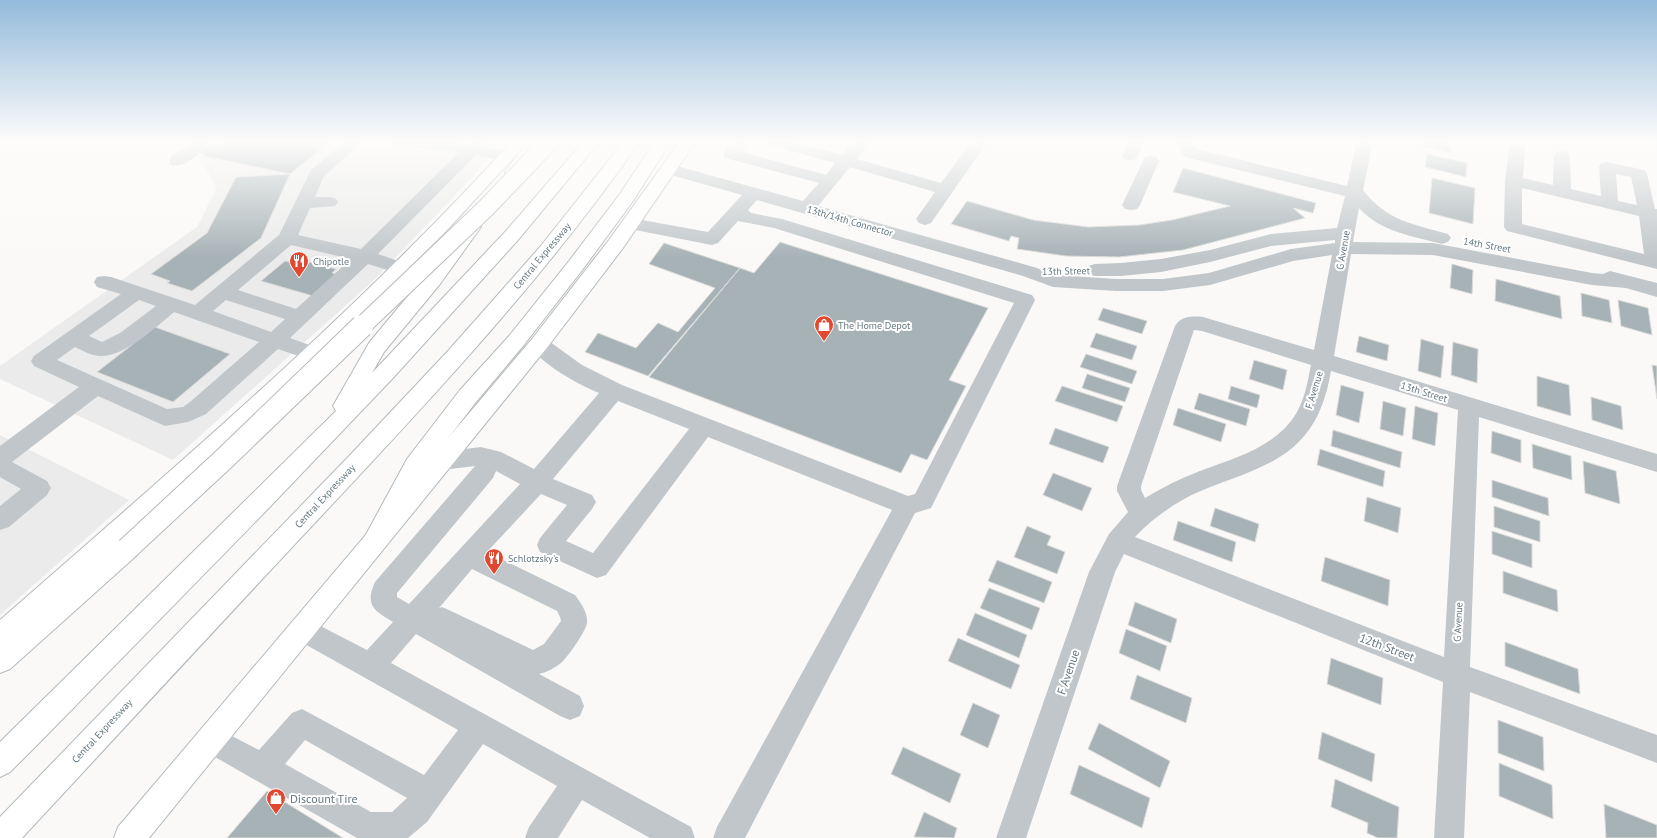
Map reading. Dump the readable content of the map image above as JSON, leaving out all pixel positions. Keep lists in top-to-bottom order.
{
  "streets": {
    "main road": ["Central Expressway"],
    "street": [
      "13th/14th Connector",
      "14th Street",
      "G Avenue",
      "13th Street",
      "F Avenue",
      "12th Street"
    ]
  },
  "crossings": [
    ["13th/14th Connector", "13th Street"],
    ["14th Street", "G Avenue"],
    ["14th Street", "13th Street"],
    ["G Avenue", "13th Street"],
    ["G Avenue", "F Avenue"],
    ["G Avenue", "12th Street"],
    ["13th Street", "F Avenue"],
    ["F Avenue", "12th Street"]
  ],
  "places": {
    "restaurant": ["Chipotle", "Schlotzsky's"],
    "shop": ["The Home Depot", "Discount Tire"]
  }
}
